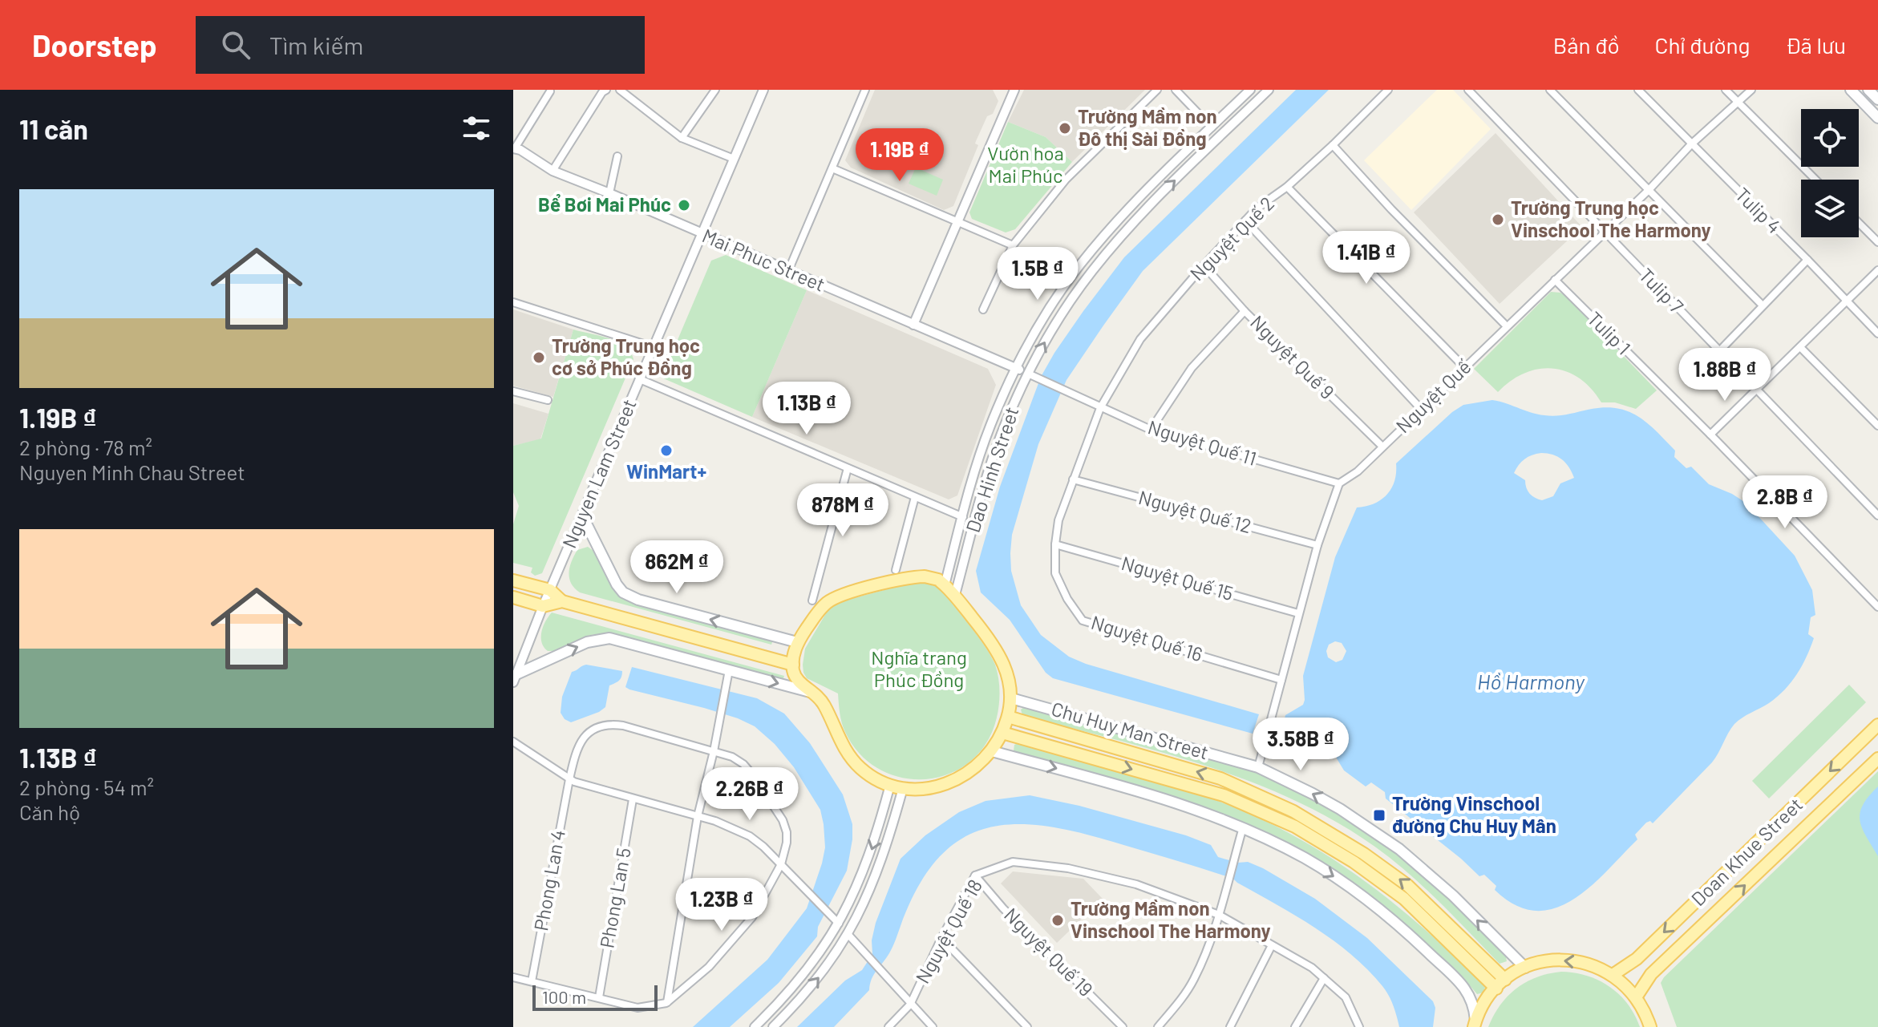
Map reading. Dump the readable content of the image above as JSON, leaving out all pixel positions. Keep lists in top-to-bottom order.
{
  "streets": {
    "main road": ["Chu Huy Man Street", "Doan Khue Street"],
    "street": [
      "Tulip 4",
      "Nguyệt Quế 2",
      "Mai Phuc Street",
      "Tulip 7",
      "Tulip 1",
      "Nguyệt Quế 9",
      "Nguyệt Quế",
      "Nguyệt Quế 11",
      "Dao Hinh Street",
      "Nguyen Lam Street",
      "Nguyệt Quế 12",
      "Nguyệt Quế 15",
      "Nguyệt Quế 16",
      "Phong Lan 4",
      "Phong Lan 5",
      "Nguyệt Quế 18",
      "Nguyệt Quế 19"
    ]
  },
  "crossings": [
    ["Tulip 4", "Nguyệt Quế"],
    ["Nguyệt Quế 2", "Nguyệt Quế 9"],
    ["Nguyệt Quế 2", "Nguyệt Quế 11"],
    ["Nguyệt Quế 2", "Nguyệt Quế 16"],
    ["Mai Phuc Street", "Nguyệt Quế 11"],
    ["Mai Phuc Street", "Dao Hinh Street"],
    ["Mai Phuc Street", "Nguyen Lam Street"],
    ["Tulip 7", "Nguyệt Quế"],
    ["Tulip 1", "Nguyệt Quế"],
    ["Nguyệt Quế 9", "Nguyệt Quế"],
    ["Nguyệt Quế", "Nguyệt Quế 11"],
    ["Nguyệt Quế 11", "Dao Hinh Street"],
    ["Nguyệt Quế 11", "Nguyệt Quế 16"],
    ["Dao Hinh Street", "Chu Huy Man Street"],
    ["Nguyệt Quế 12", "Nguyệt Quế 16"],
    ["Nguyệt Quế 15", "Nguyệt Quế 16"],
    ["Nguyệt Quế 18", "Nguyệt Quế 19"]
  ],
  "water": ["Hồ Harmony"],
  "parks": ["Vườn hoa Mai Phúc", "Nghĩa trang Phúc Đồng"],
  "places": {
    "other": [
      "Trường Mầm non Đô thị Sài Đồng",
      "Bể Bơi Mai Phúc",
      "Trường Trung học Vinschool The Harmony",
      "Trường Trung học cơ sở Phúc Đồng",
      "WinMart+",
      "Trường Mầm non Vinschool The Harmony"
    ],
    "transit": ["Trường Vinschool đường Chu Huy Mân"]
  },
  "scale_bar": "100 m",
  "page": {
    "header": "Doorstep",
    "search": "Tìm kiếm",
    "nav": ["Bản đồ", "Chỉ đường", "Đã lưu"],
    "heading": "11 căn",
    "price": [
      "1.19B ₫",
      "1.41B ₫",
      "1.5B ₫",
      "1.88B ₫",
      "1.13B ₫",
      "2.8B ₫",
      "878M ₫",
      "862M ₫",
      "3.58B ₫",
      "2.26B ₫",
      "1.23B ₫"
    ],
    "list": [
      {
        "name": "1.19B ₫",
        "note": "2 phòng · 78 m² · Nguyen Minh Chau Street"
      },
      {
        "name": "1.13B ₫",
        "note": "2 phòng · 54 m² · Căn hộ"
      }
    ],
    "scale": "100 m"
  }
}
